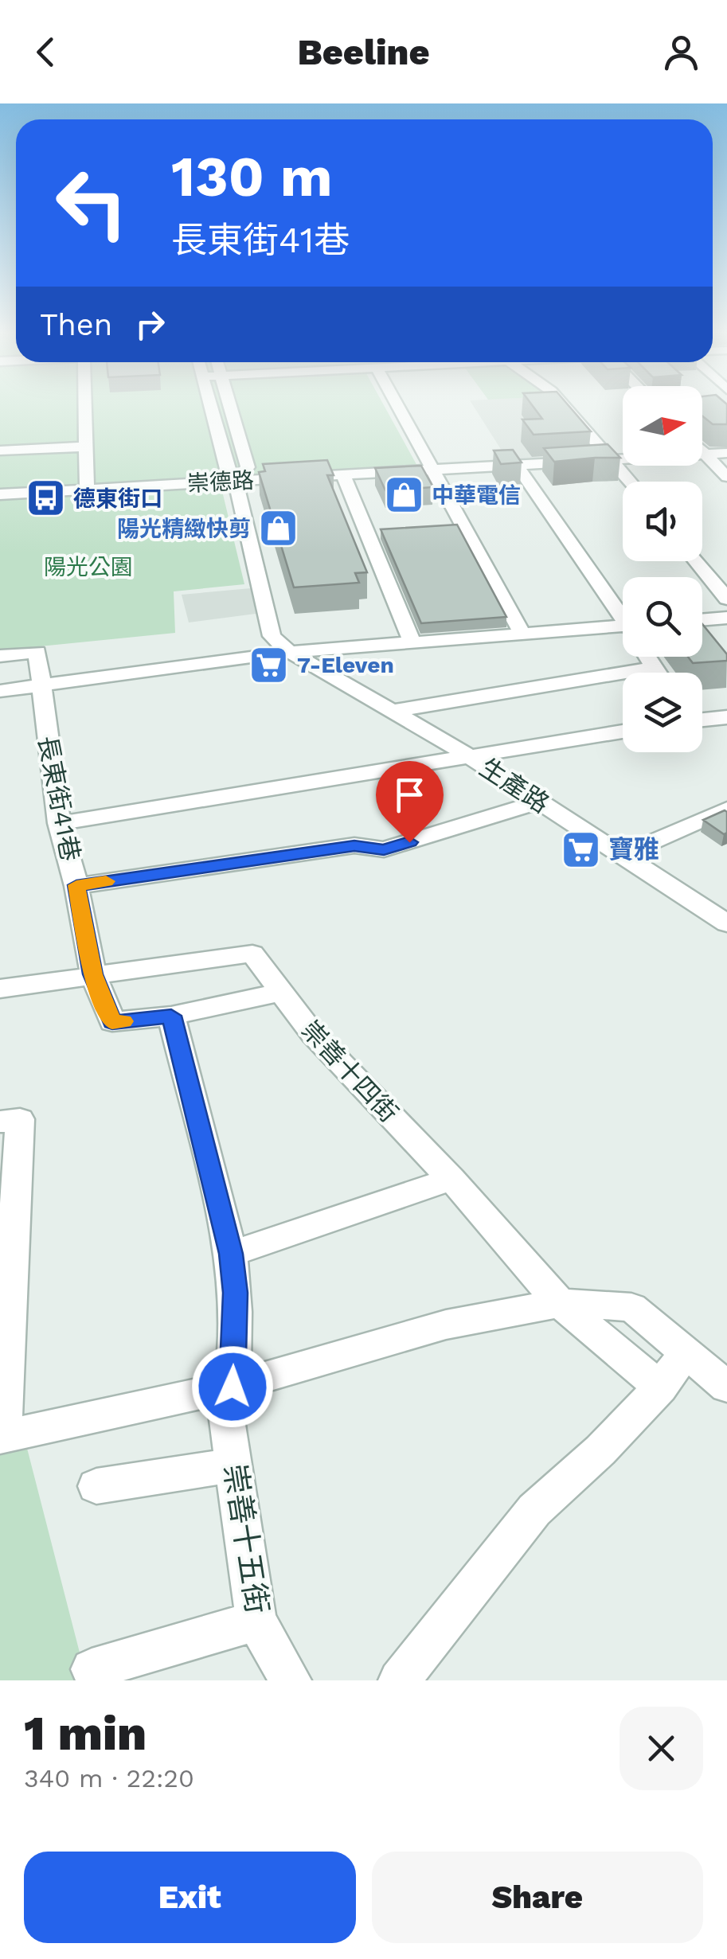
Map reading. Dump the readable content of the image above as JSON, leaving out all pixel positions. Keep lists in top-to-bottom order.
{
  "streets": {
    "street": [
      "崇德路",
      "生產路",
      "長東街41巷",
      "崇善十四街",
      "崇善十五街"
    ]
  },
  "crossings": [
    ["崇德路", "生產路"],
    ["長東街41巷", "崇善十四街"],
    ["長東街41巷", "崇善十五街"]
  ],
  "parks": ["陽光公園"],
  "places": {
    "shop": ["中華電信", "陽光精緻快剪"],
    "bus stop": ["德東街口"],
    "supermarket": ["7-Eleven", "寶雅"]
  },
  "north": "right",
  "page": {
    "header": "Beeline",
    "turn": ["130 m", "長東街41巷"],
    "then": "Then",
    "heading": ["1 min", "340 m · 22:20"],
    "buttons": ["Exit", "Share"]
  }
}
